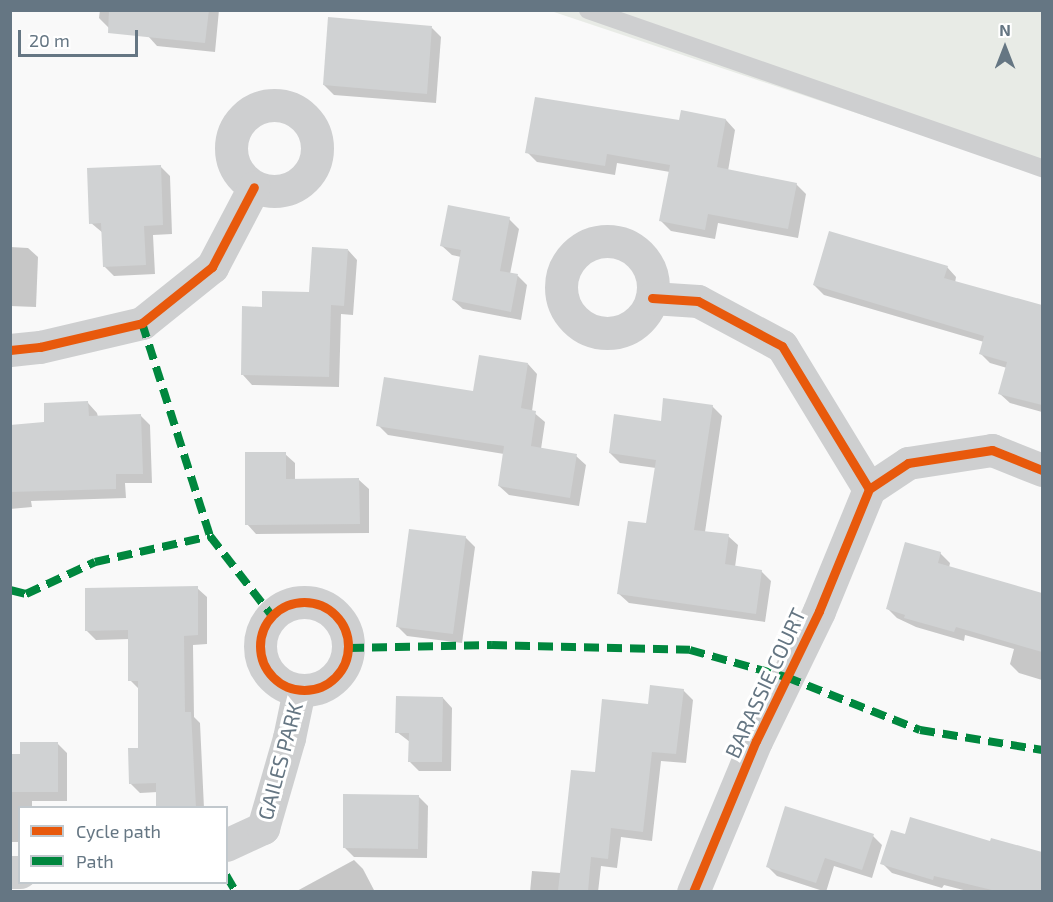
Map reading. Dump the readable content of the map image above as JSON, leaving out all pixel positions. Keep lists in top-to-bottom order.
{
  "streets": {
    "street": ["BARASSIE COURT", "GAILES PARK"]
  },
  "legend": ["Cycle path", "Path"],
  "scale_bar": "20 m",
  "north": "top"
}
